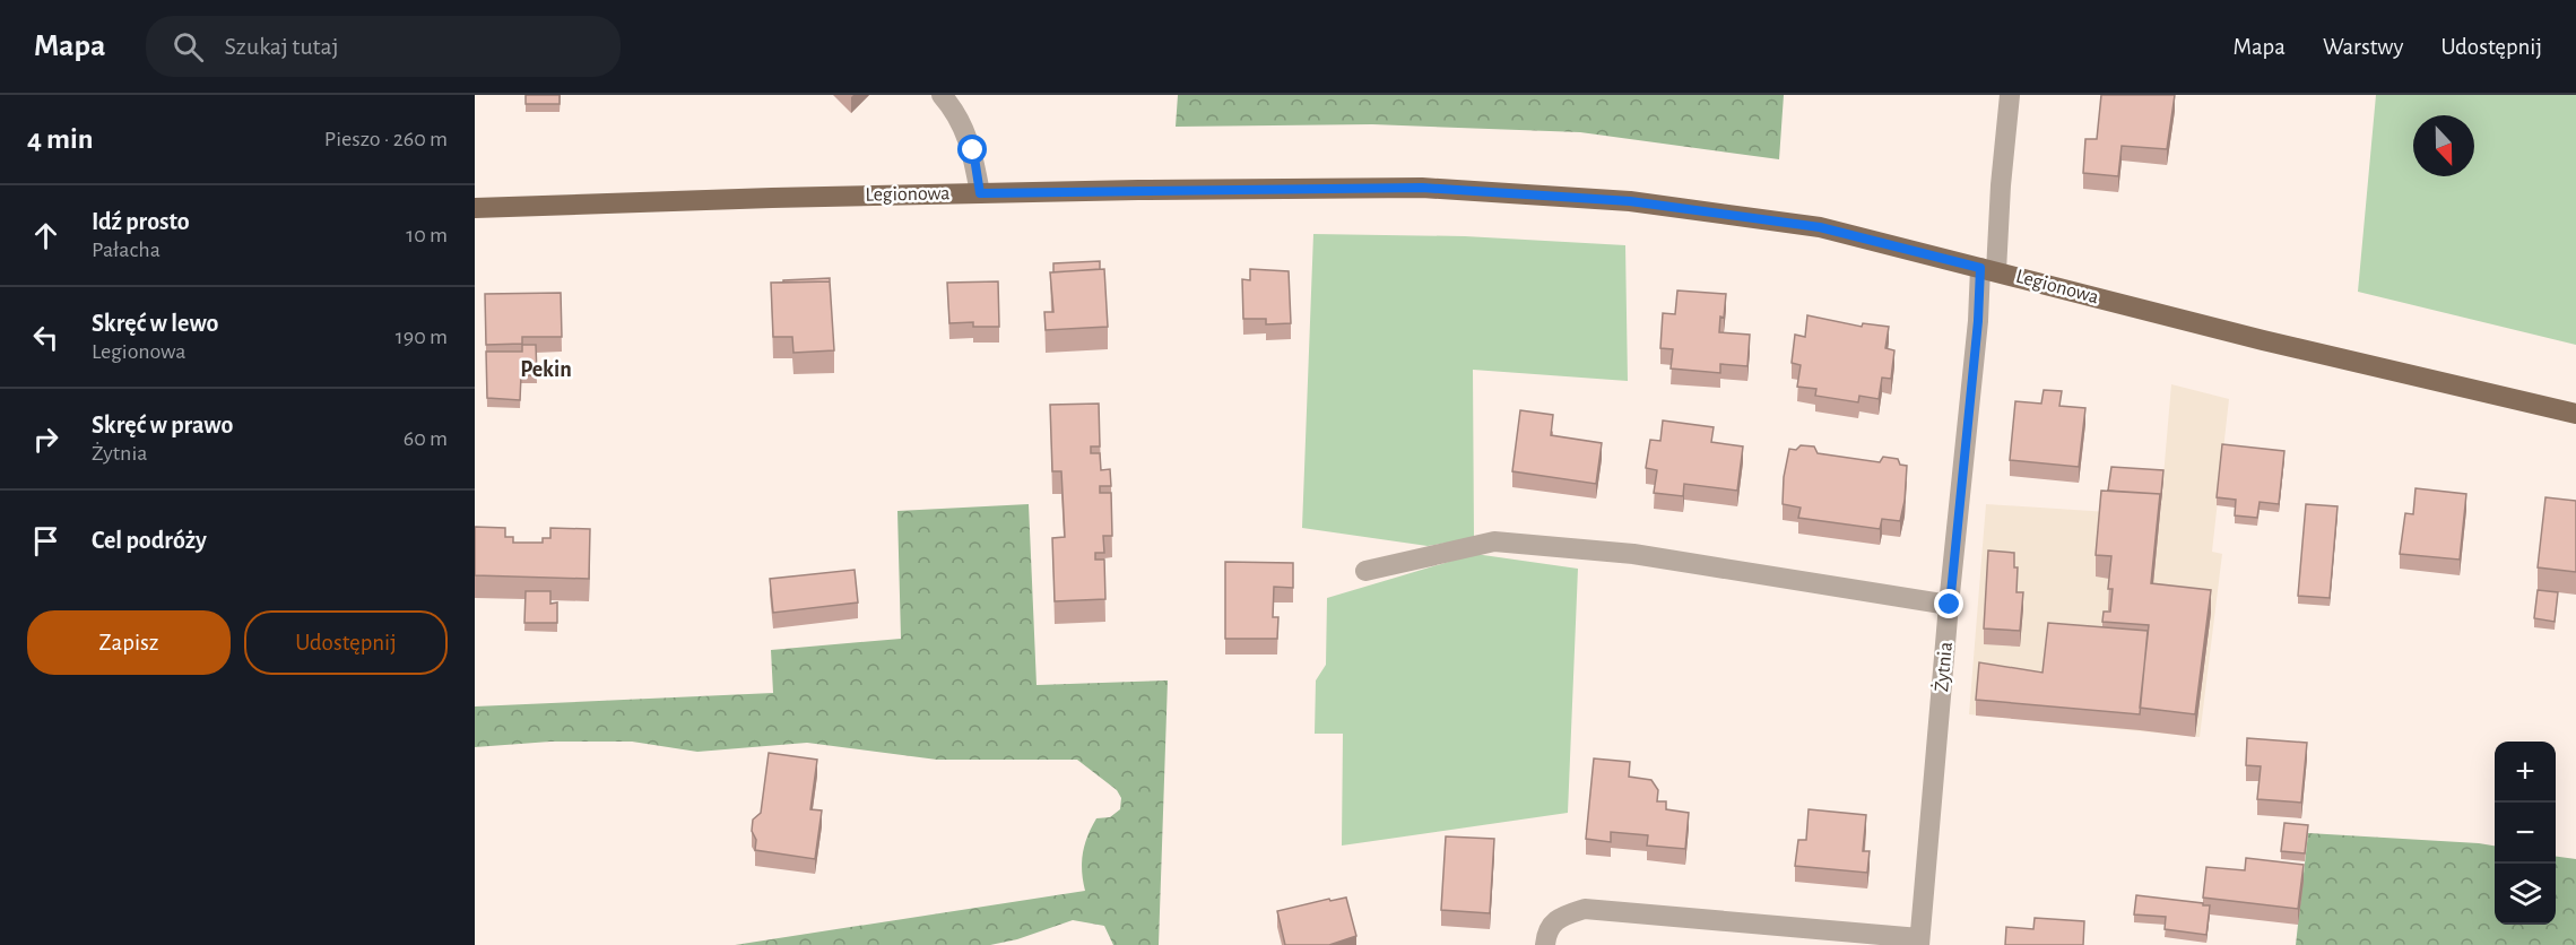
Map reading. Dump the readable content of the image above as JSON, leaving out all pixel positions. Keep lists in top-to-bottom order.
{
  "streets": {
    "main road": ["Legionowa"],
    "street": ["Żytnia"]
  },
  "crossings": [
    ["Legionowa", "Żytnia"]
  ],
  "districts": ["Pekin"],
  "north": "bottom",
  "page": {
    "header": "Mapa",
    "search": "Szukaj tutaj",
    "nav": ["Mapa", "Warstwy", "Udostępnij"],
    "heading": ["4 min", "Pieszo · 260 m"],
    "list": [
      ["Idź prosto", "Pałacha", "10 m"],
      ["Skręć w lewo", "Legionowa", "190 m"],
      ["Skręć w prawo", "Żytnia", "60 m"],
      "Cel podróży"
    ],
    "buttons": ["Zapisz", "Udostępnij"],
    "map_buttons": ["+", "−"]
  }
}
